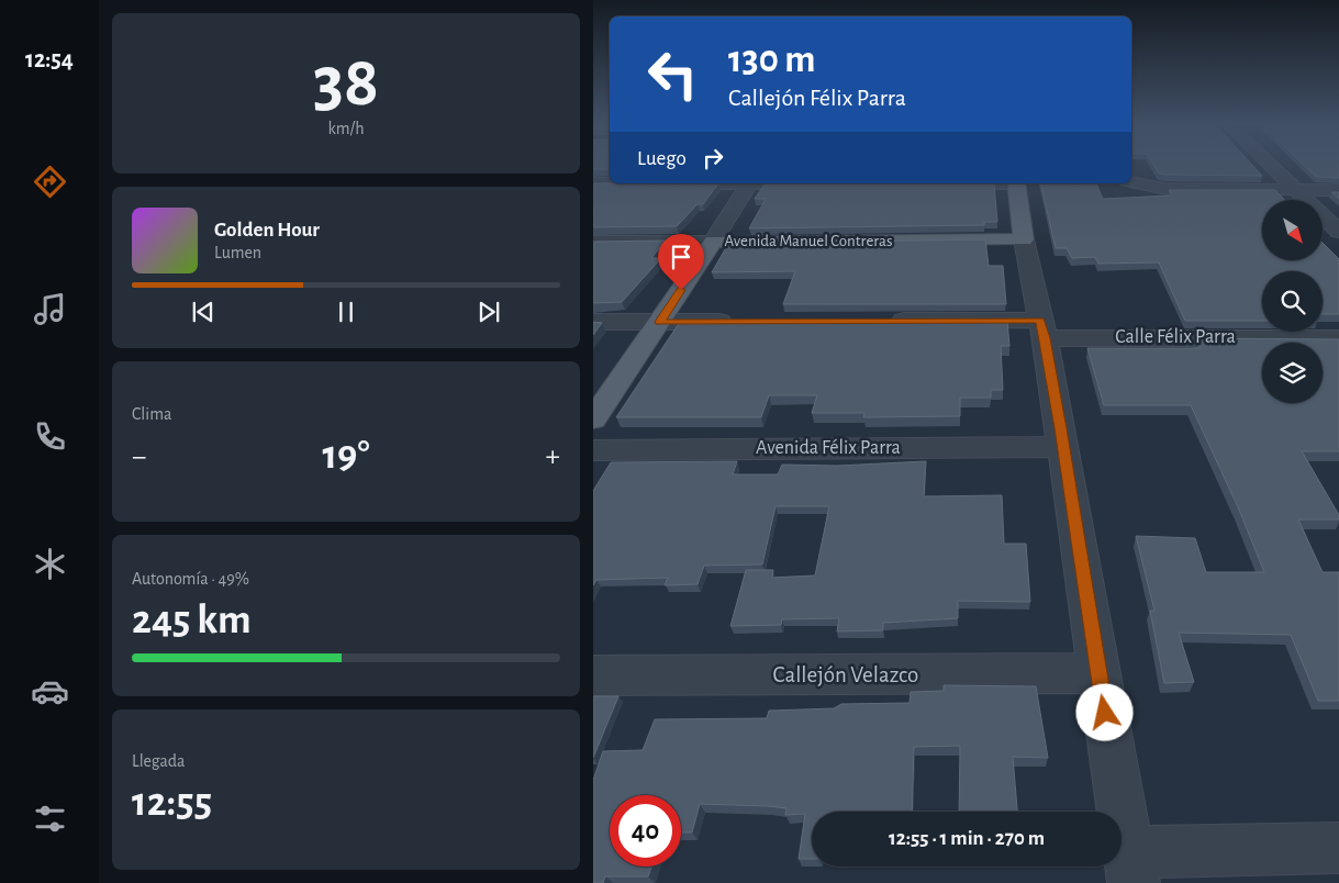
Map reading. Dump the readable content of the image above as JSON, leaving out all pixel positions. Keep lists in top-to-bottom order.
{
  "streets": {
    "main road": ["Avenida Manuel Contreras"],
    "street": ["Calle Félix Parra", "Avenida Félix Parra", "Callejón Velazco"]
  },
  "north": "bottom right",
  "page": {
    "tabs": "12:54",
    "tile": [
      ["38", "km/h"],
      "Clima",
      ["Autonomía · 49%", "245 km"],
      ["Llegada", "12:55"]
    ],
    "turn": ["130 m", "Callejón Félix Parra"],
    "then": "Luego",
    "song": ["Golden Hour", "Lumen"],
    "heat": ["−", "19°", "+"],
    "limit": "40",
    "trip": "12:55 · 1 min · 270 m"
  }
}
